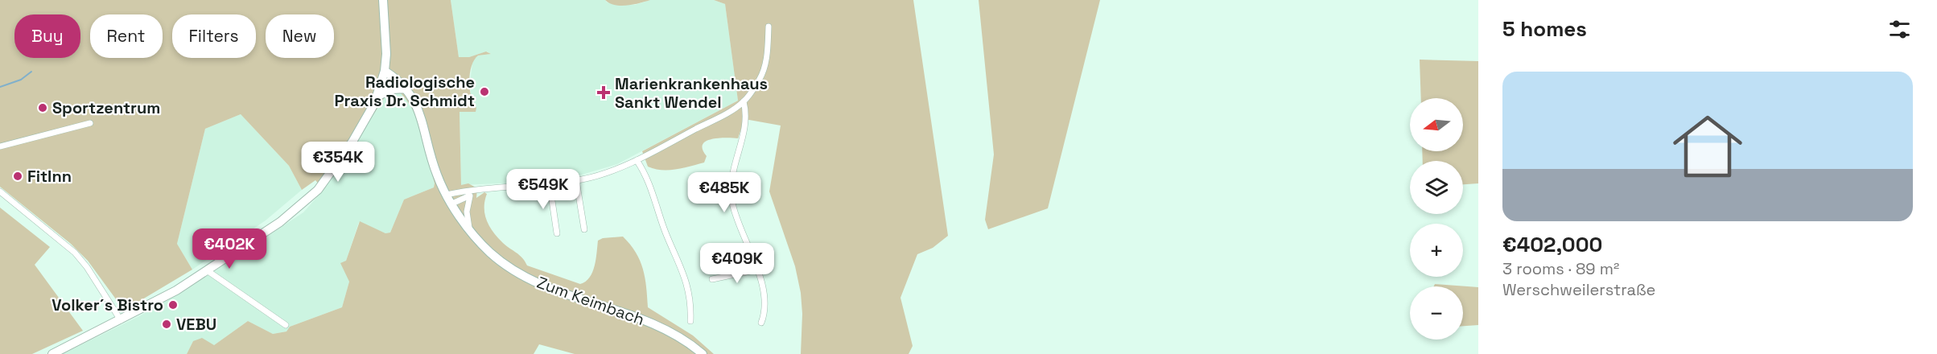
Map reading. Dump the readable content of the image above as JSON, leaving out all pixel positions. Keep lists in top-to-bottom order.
{
  "streets": {
    "main road": ["Zum Keimbach"]
  },
  "places": {
    "other": [
      "Radiologische Praxis Dr. Schmidt",
      "Sportzentrum",
      "FitInn",
      "Volker´s Bistro",
      "VEBU"
    ],
    "health": ["Marienkrankenhaus Sankt Wendel"]
  },
  "north": "left",
  "page": {
    "heading": "5 homes",
    "chip": [
      "Buy",
      "Rent",
      "Filters",
      "New"
    ],
    "list": [
      {
        "name": "€402,000",
        "note": "3 rooms · 89 m² · Werschweilerstraße"
      }
    ],
    "map_buttons": ["+", "−"],
    "price": [
      "€354K",
      "€549K",
      "€485K",
      "€402K",
      "€409K"
    ]
  }
}
